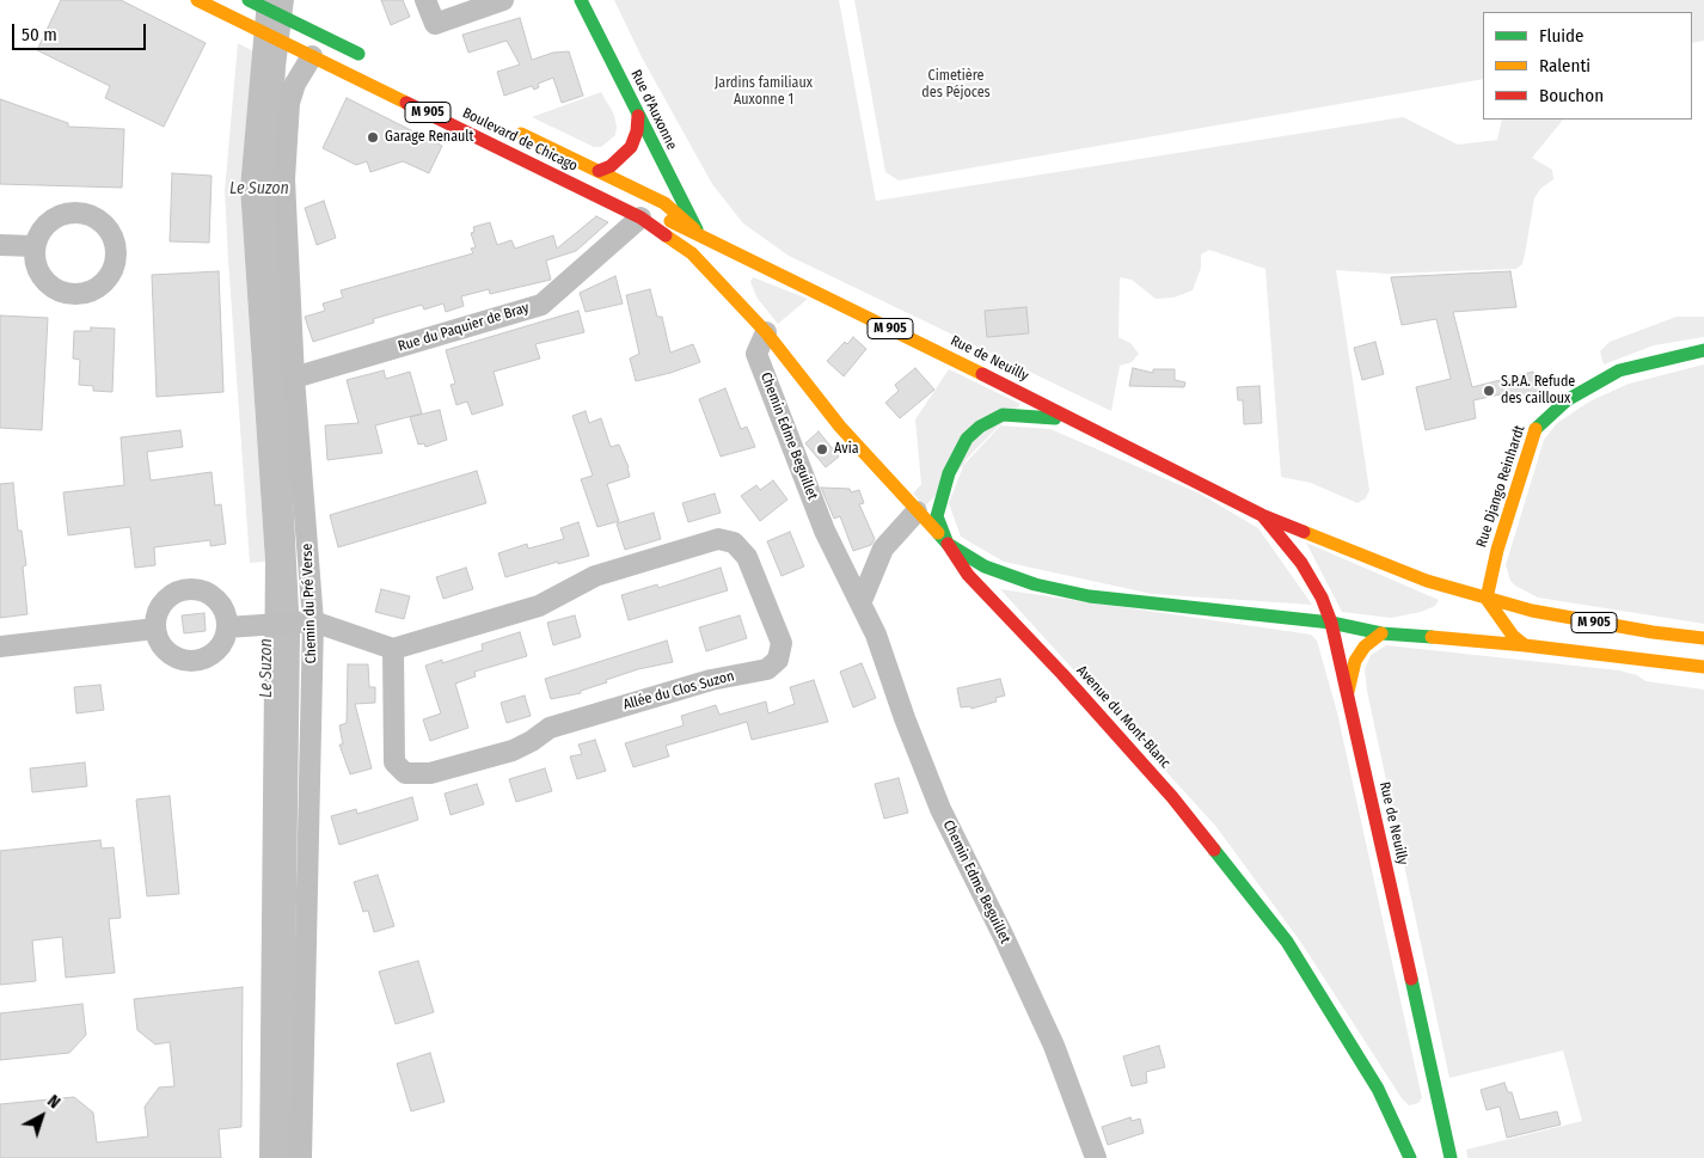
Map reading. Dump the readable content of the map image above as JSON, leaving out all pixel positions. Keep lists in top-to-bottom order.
{
  "streets": {
    "main road": [
      "Rue d'Auxonne",
      "M 905",
      "Boulevard de Chicago",
      "Rue de Neuilly",
      "Rue Django Reinhardt",
      "Avenue du Mont-Blanc"
    ],
    "street": [
      "Rue du Paquier de Bray",
      "Chemin Edme Beguillet",
      "Chemin du Pré Verse",
      "Allée du Clos Suzon"
    ]
  },
  "crossings": [
    ["Rue d'Auxonne", "M 905"],
    ["Rue d'Auxonne", "Boulevard de Chicago"],
    ["Rue d'Auxonne", "Rue de Neuilly"],
    ["M 905", "Boulevard de Chicago"],
    ["M 905", "Rue de Neuilly"],
    ["M 905", "Chemin Edme Beguillet"],
    ["M 905", "Avenue du Mont-Blanc"],
    ["Boulevard de Chicago", "Rue du Paquier de Bray"],
    ["Boulevard de Chicago", "Rue de Neuilly"],
    ["Boulevard de Chicago", "Chemin Edme Beguillet"],
    ["Boulevard de Chicago", "Chemin du Pré Verse"],
    ["Boulevard de Chicago", "Avenue du Mont-Blanc"],
    ["Rue du Paquier de Bray", "Chemin du Pré Verse"],
    ["Rue de Neuilly", "Rue Django Reinhardt"],
    ["Chemin Edme Beguillet", "Avenue du Mont-Blanc"]
  ],
  "water": ["Le Suzon"],
  "parks": ["Cimetière des Péjoces", "Jardins familiaux Auxonne 1"],
  "places": ["Garage Renault", "S.P.A. Refude des cailloux", "Avia"],
  "legend": ["Fluide", "Ralenti", "Bouchon"],
  "scale_bar": "50 m",
  "north": "top right"
}
